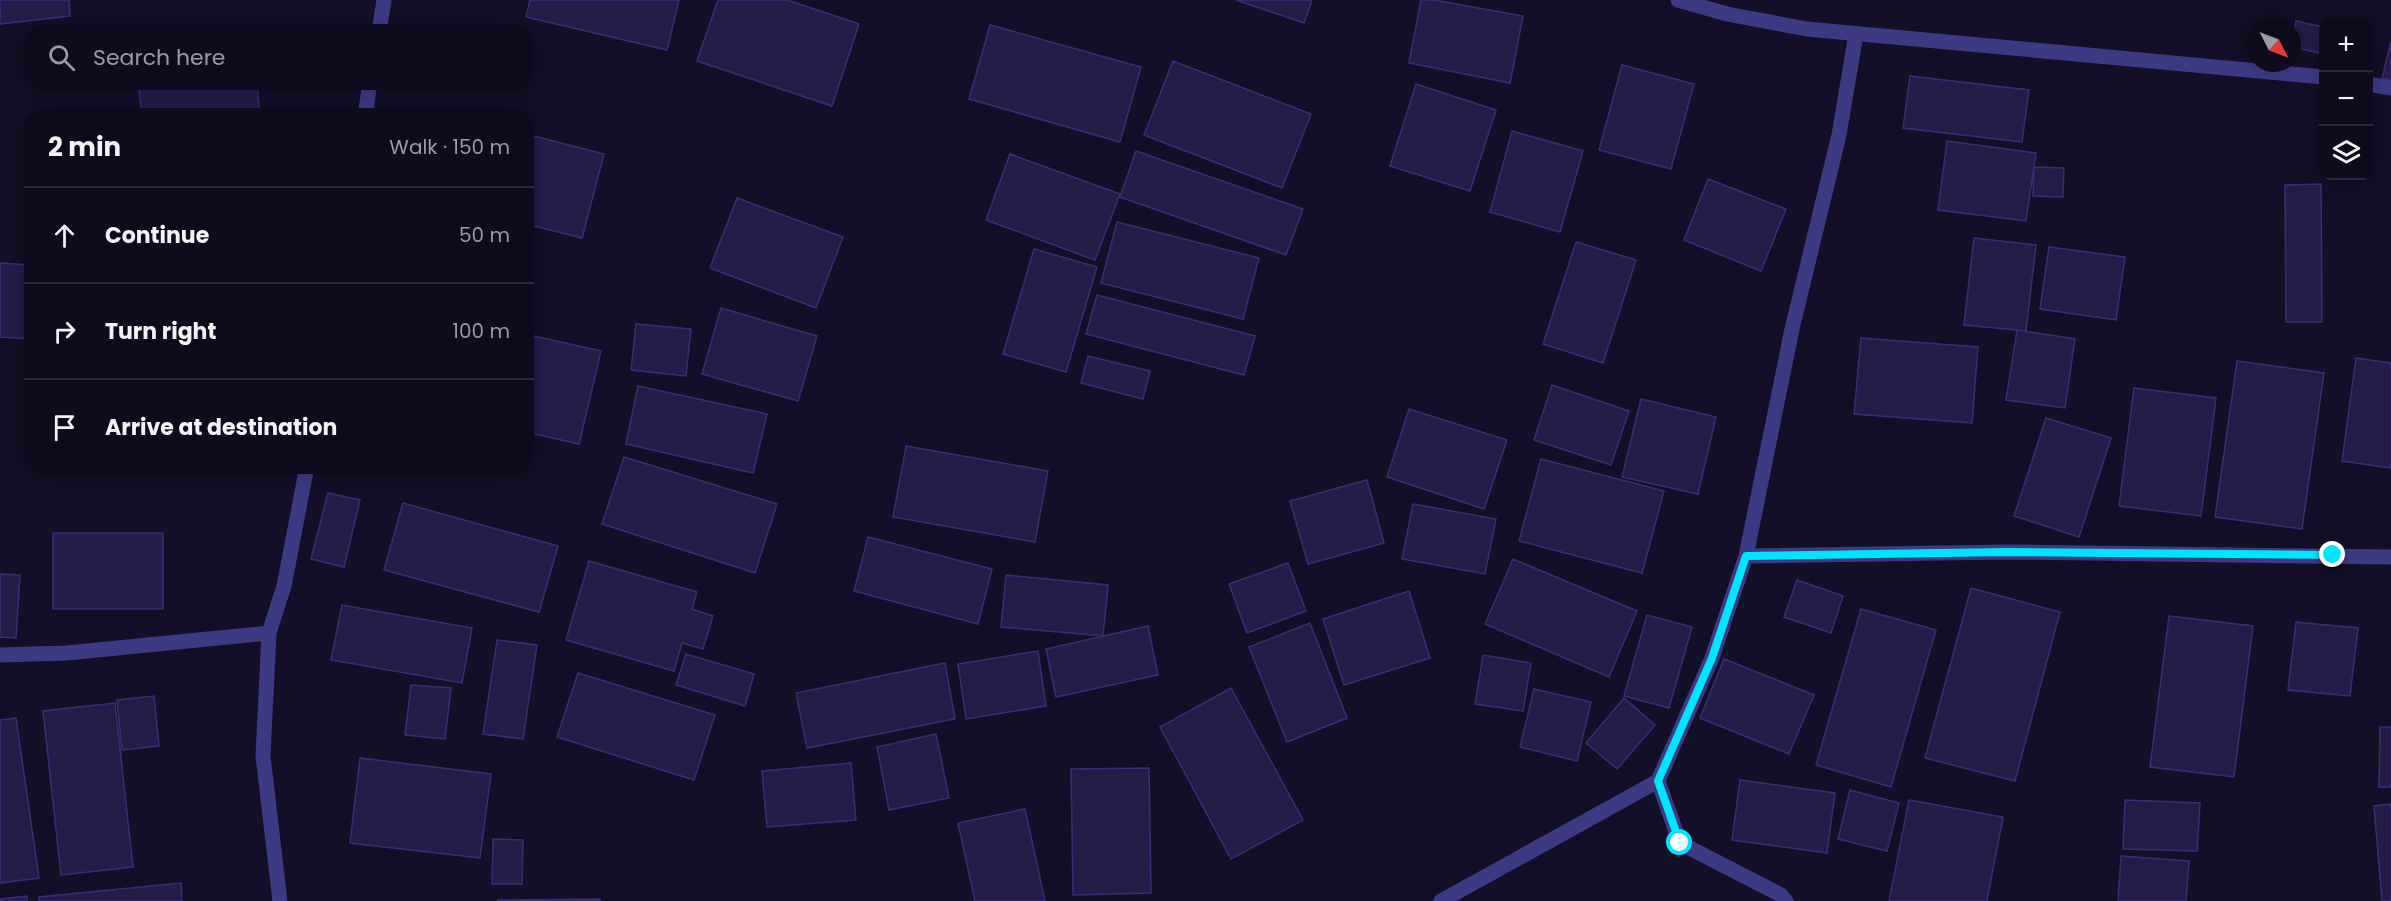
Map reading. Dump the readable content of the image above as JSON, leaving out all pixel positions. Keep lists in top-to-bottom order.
{
  "north": "bottom right",
  "page": {
    "map_buttons": ["+", "−"],
    "search": "Search here",
    "heading": ["2 min", "Walk · 150 m"],
    "list": [
      ["Continue", "50 m"],
      ["Turn right", "100 m"],
      "Arrive at destination"
    ]
  }
}
